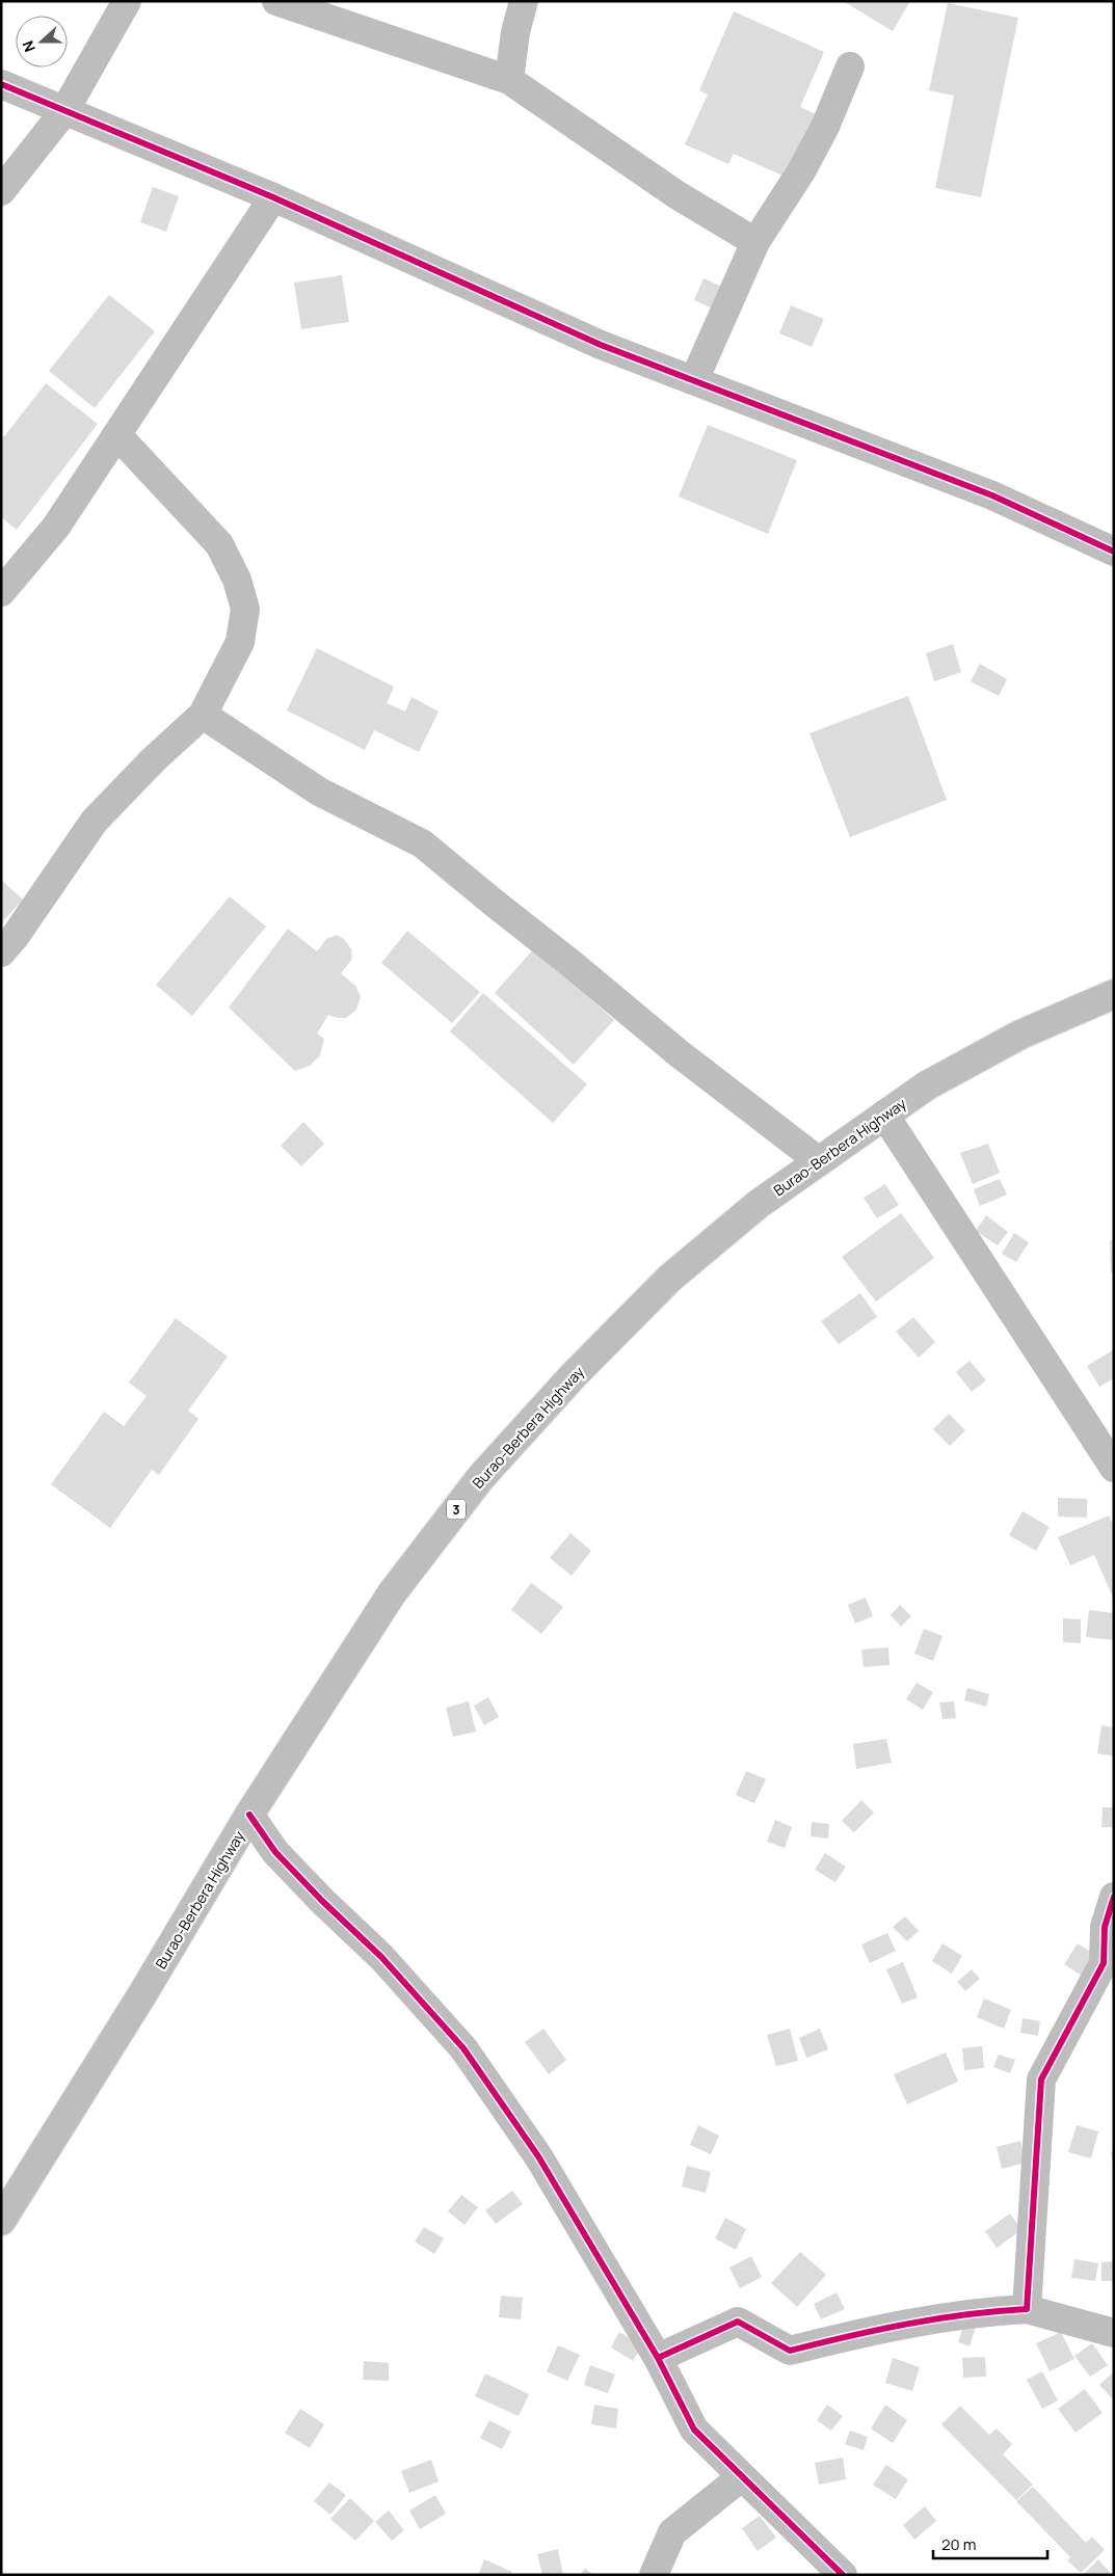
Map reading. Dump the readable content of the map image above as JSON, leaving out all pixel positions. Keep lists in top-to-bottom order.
{
  "streets": {
    "main road": ["Burao-Berbera Highway", "3"]
  },
  "scale_bar": "20 m",
  "north": "left"
}
